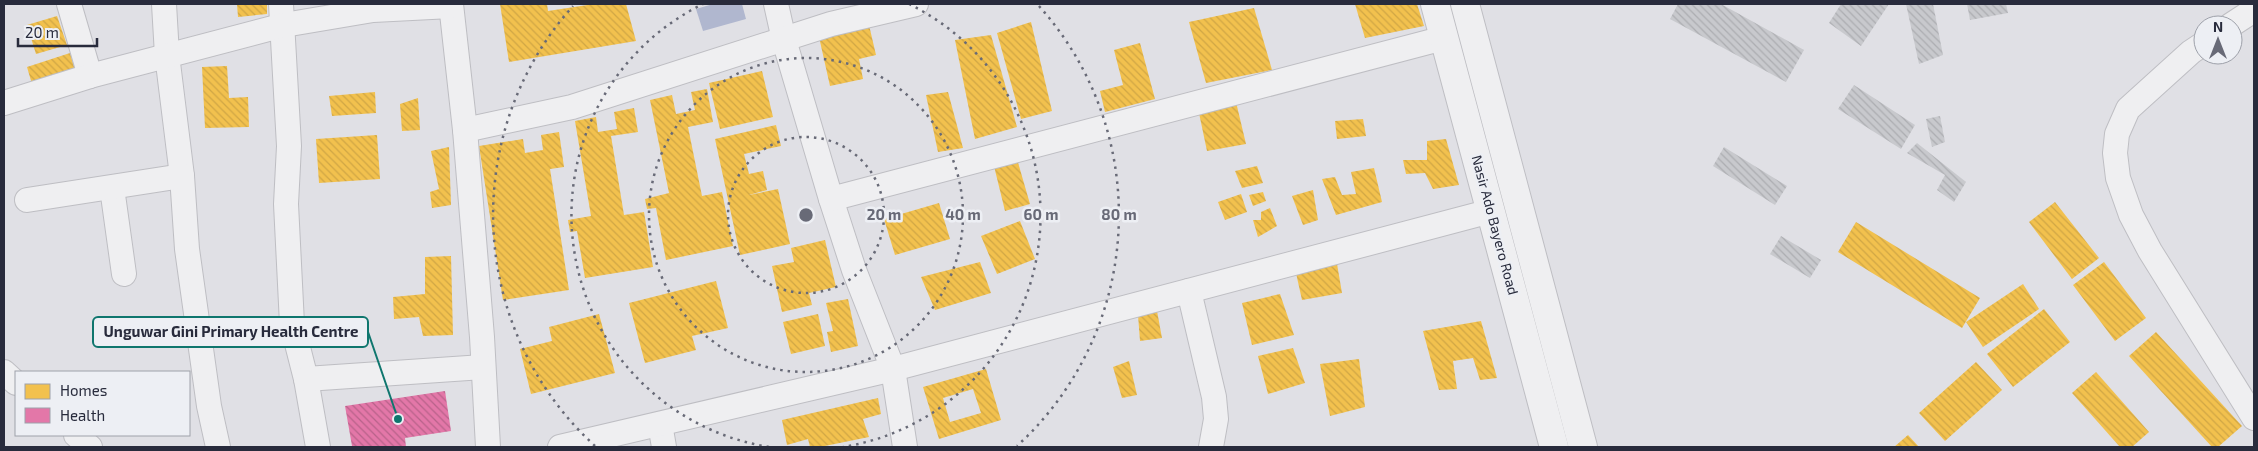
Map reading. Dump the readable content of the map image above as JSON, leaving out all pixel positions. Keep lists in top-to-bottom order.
{
  "streets": {
    "street": ["Nasir Ado Bayero Road"]
  },
  "places": ["Unguwar Gini Primary Health Centre"],
  "legend": ["Homes", "Health"],
  "scale_bar": "20 m",
  "north": "top",
  "rings": [
    "20 m",
    "40 m",
    "60 m",
    "80 m"
  ]
}
